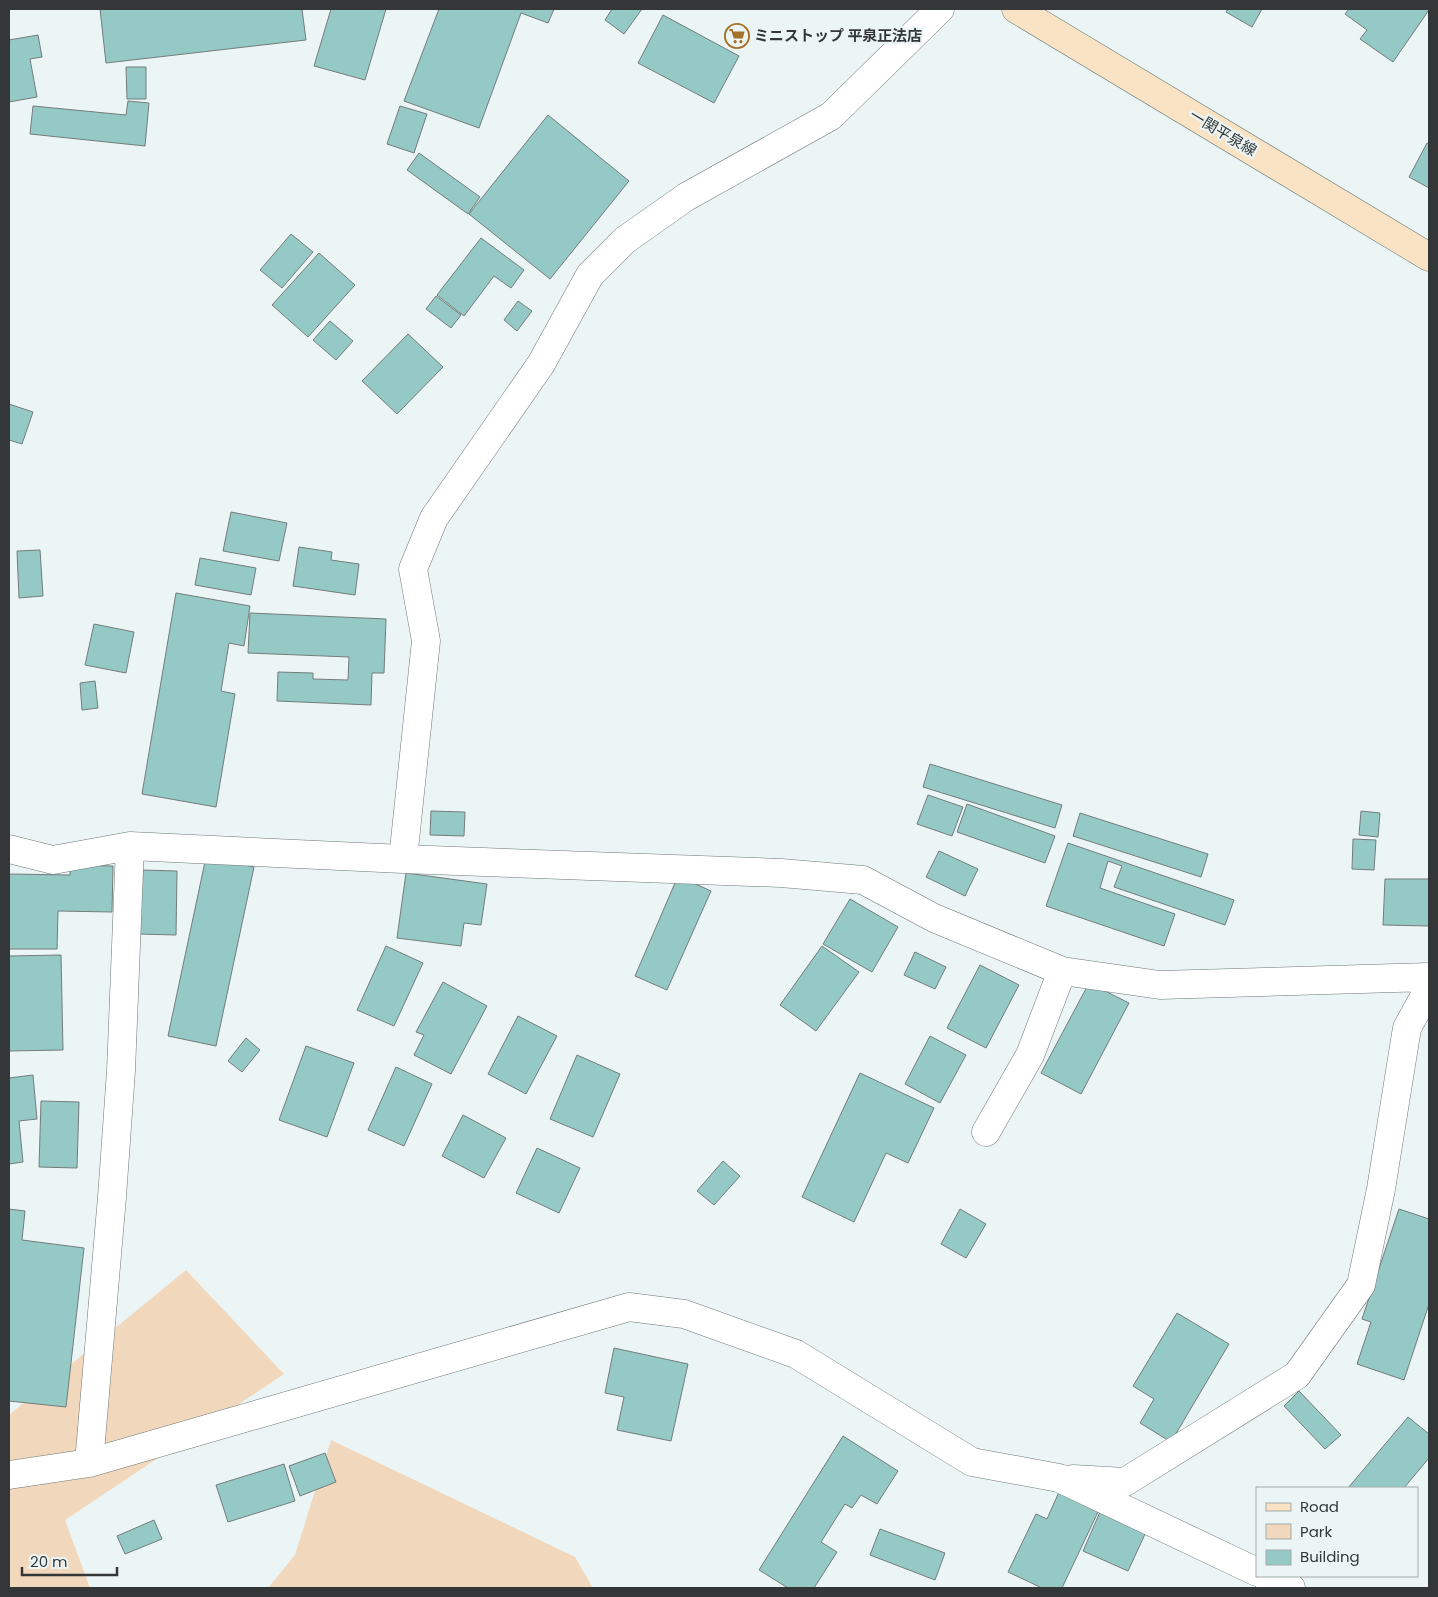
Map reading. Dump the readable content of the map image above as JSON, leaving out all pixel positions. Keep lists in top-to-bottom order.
{
  "streets": {
    "main road": ["一関平泉線"]
  },
  "places": {
    "supermarket": ["ミニストップ 平泉正法店"]
  },
  "legend": ["Road", "Park", "Building"],
  "scale_bar": "20 m"
}
